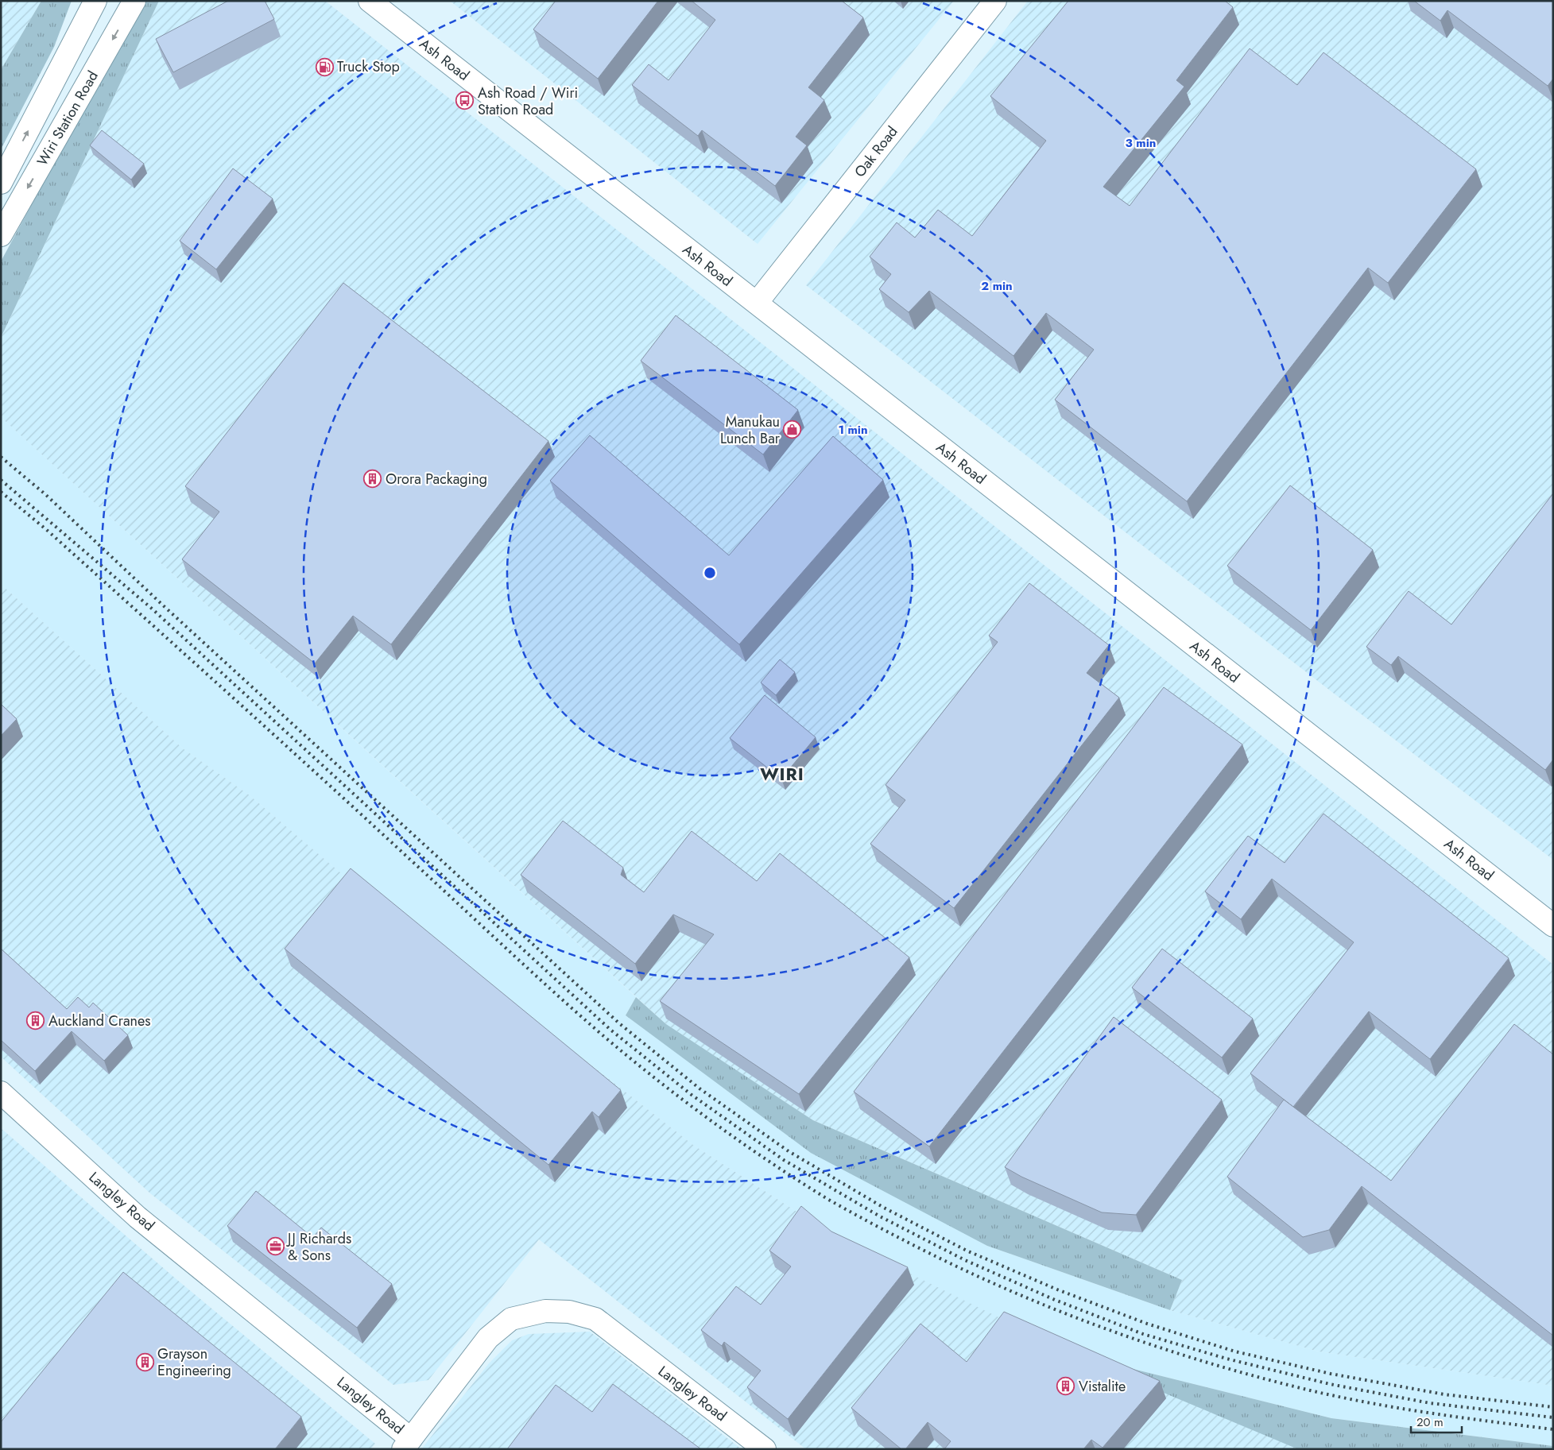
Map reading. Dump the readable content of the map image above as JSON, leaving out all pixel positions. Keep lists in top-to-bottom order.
{
  "streets": {
    "main road": [
      "Ash Road",
      "Wiri Station Road",
      "Oak Road",
      "Langley Road"
    ]
  },
  "crossings": [
    ["Ash Road", "Oak Road"]
  ],
  "districts": ["WIRI"],
  "places": {
    "fuel station": ["Truck Stop"],
    "bus stop": ["Ash Road / Wiri Station Road"],
    "shop": ["Manukau Lunch Bar"],
    "building": [
      "Orora Packaging",
      "Auckland Cranes",
      "Grayson Engineering",
      "Vistalite"
    ],
    "office": ["JJ Richards & Sons"]
  },
  "scale_bar": "20 m",
  "rings": ["3 min", "2 min", "1 min"]
}
